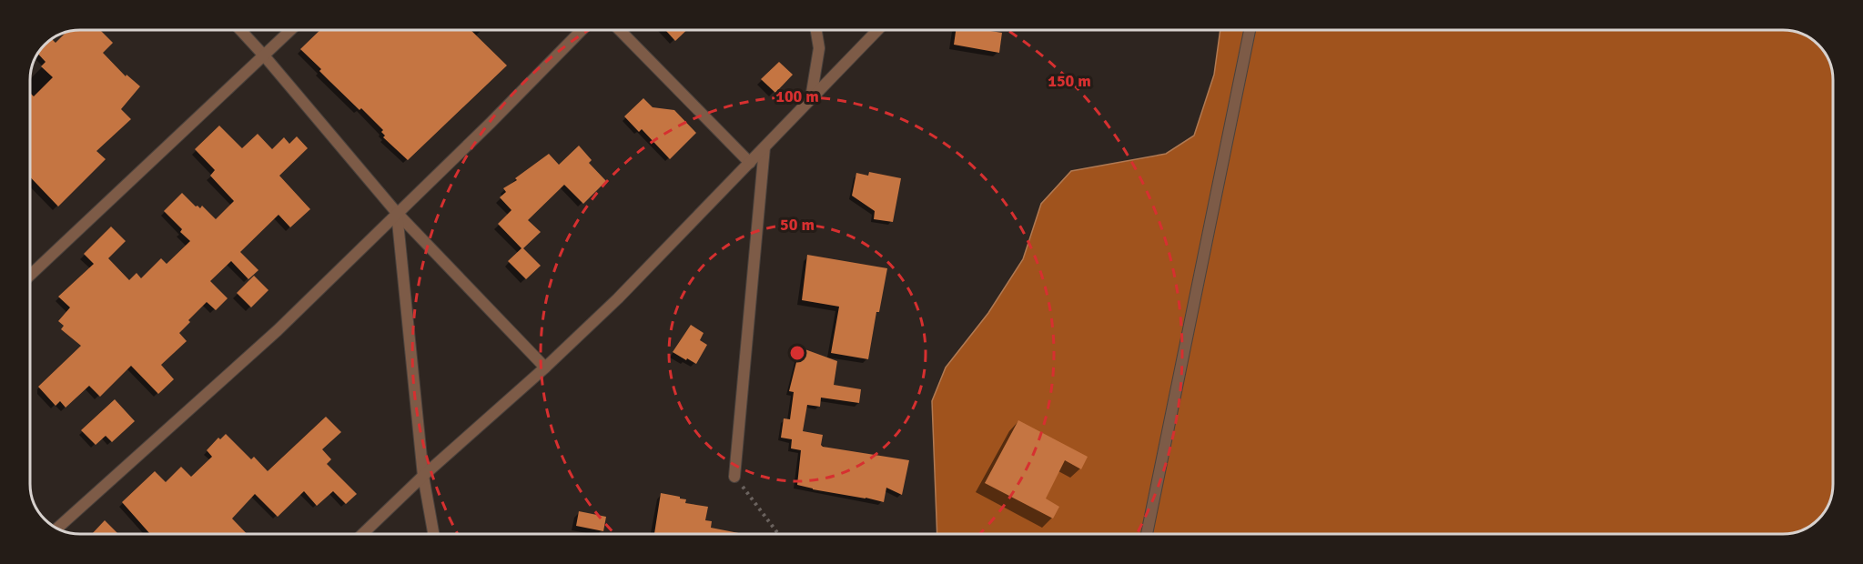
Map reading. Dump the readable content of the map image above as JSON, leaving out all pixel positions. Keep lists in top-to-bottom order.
{
  "rings": ["150 m", "100 m", "50 m"]
}
